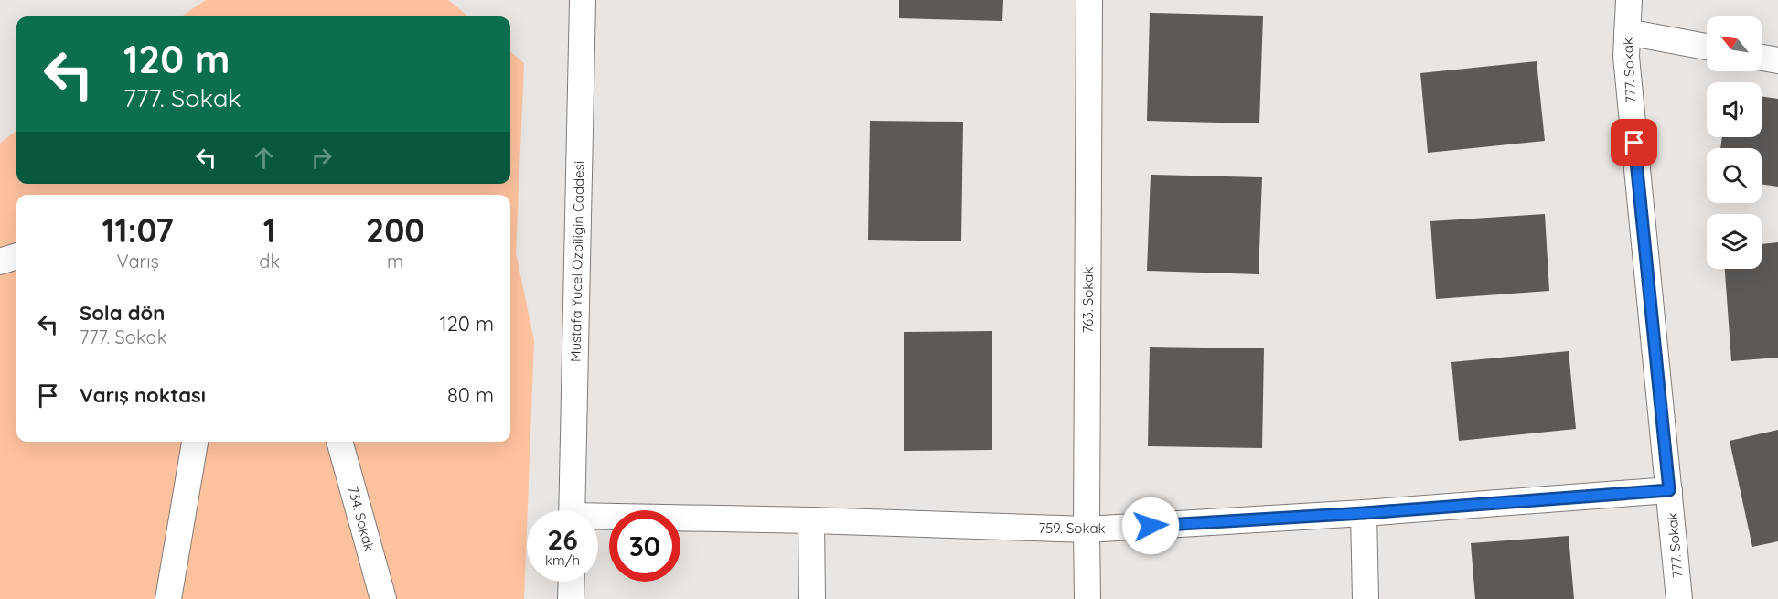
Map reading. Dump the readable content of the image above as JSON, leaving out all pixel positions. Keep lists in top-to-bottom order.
{
  "streets": {
    "street": [
      "777. Sokak",
      "Mustafa Yucel Ozbiligin Caddesi",
      "763. Sokak",
      "734. Sokak",
      "759. Sokak"
    ]
  },
  "crossings": [
    ["777. Sokak", "759. Sokak"],
    ["763. Sokak", "759. Sokak"]
  ],
  "north": "top left",
  "page": {
    "turn": ["120 m", "777. Sokak"],
    "eta": [
      "11:07",
      "Varış",
      "1",
      "dk",
      "200",
      "m"
    ],
    "list": [
      {
        "name": "Sola dön",
        "note": "777. Sokak",
        "value": "120 m"
      },
      {
        "name": "Varış noktası",
        "value": "80 m"
      }
    ],
    "speed": "26 km/h",
    "limit": "30"
  }
}
